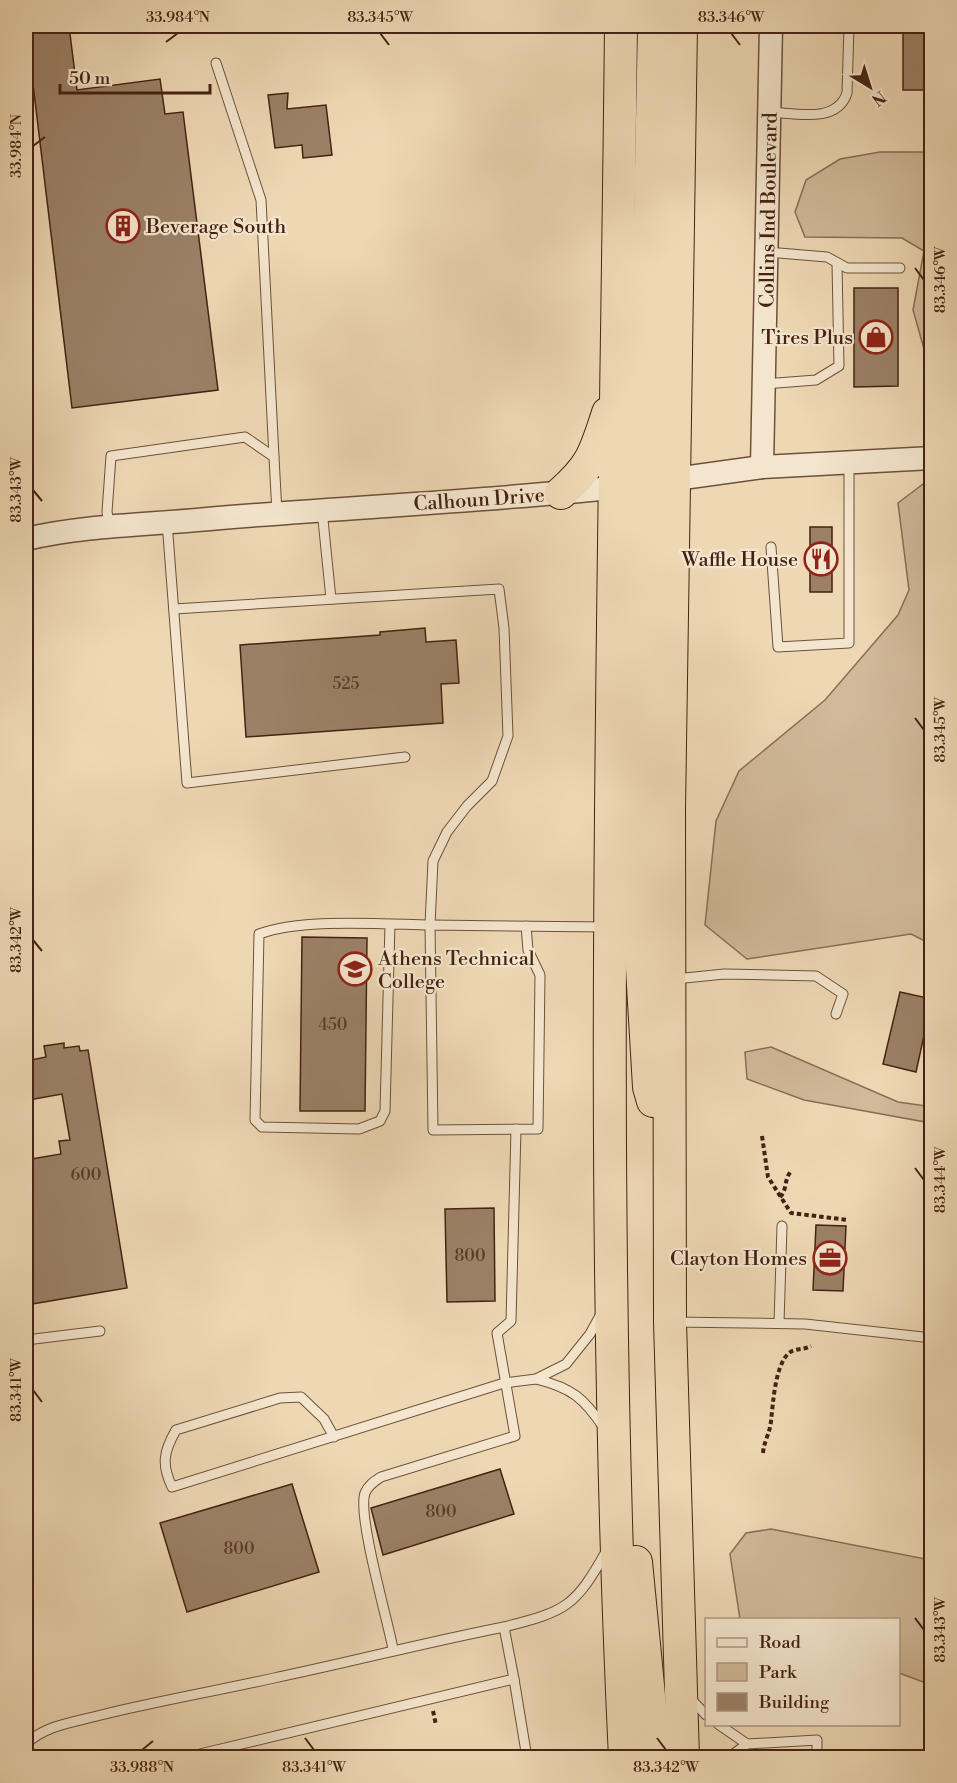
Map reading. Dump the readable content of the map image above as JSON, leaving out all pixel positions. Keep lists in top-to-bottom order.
{
  "streets": {
    "street": ["Collins Ind Boulevard", "Calhoun Drive"]
  },
  "crossings": [
    ["Collins Ind Boulevard", "Calhoun Drive"]
  ],
  "places": {
    "building": ["Beverage South"],
    "shop": ["Tires Plus"],
    "restaurant": ["Waffle House"],
    "school or university": ["Athens Technical College"],
    "office": ["Clayton Homes"]
  },
  "house_numbers": [
    "525",
    "450",
    "600",
    "800",
    "800",
    "800"
  ],
  "legend": ["Road", "Park", "Building"],
  "scale_bar": "50 m",
  "north": "bottom right",
  "coordinates": [
    "33.984°N",
    "83.345°W",
    "83.346°W",
    "83.343°W",
    "83.342°W",
    "83.344°W",
    "83.341°W",
    "33.988°N"
  ]
}
